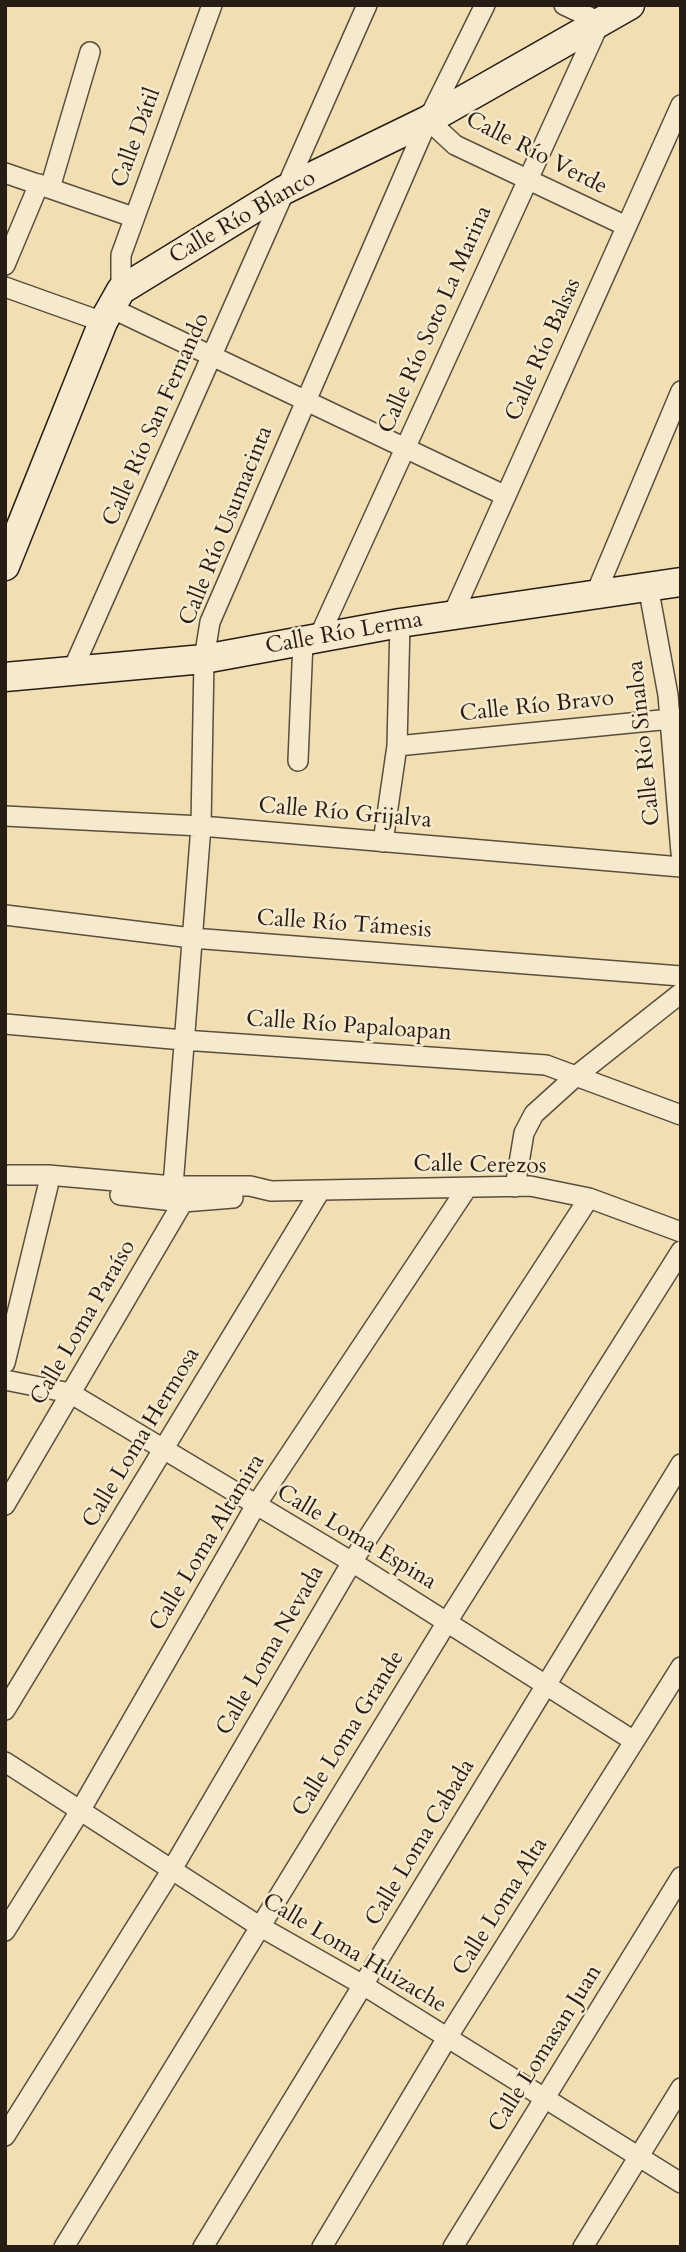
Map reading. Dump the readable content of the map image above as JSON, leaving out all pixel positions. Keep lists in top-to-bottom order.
{
  "streets": {
    "street": [
      "Calle Dátil",
      "Calle Río Verde",
      "Calle Río Blanco",
      "Calle Río Soto La Marina",
      "Calle Río Balsas",
      "Calle Río San Fernando",
      "Calle Río Usumacinta",
      "Calle Río Lerma",
      "Calle Río Bravo",
      "Calle Río Sinaloa",
      "Calle Río Grijalva",
      "Calle Río Támesis",
      "Calle Río Papaloapan",
      "Calle Cerezos",
      "Calle Loma Paraíso",
      "Calle Loma Hermosa",
      "Calle Loma Espina",
      "Calle Loma Altamira",
      "Calle Loma Nevada",
      "Calle Loma Grande",
      "Calle Loma Cabada",
      "Calle Loma Alta",
      "Calle Loma Huizache",
      "Calle Lomasan Juan"
    ]
  },
  "crossings": [
    ["Calle Dátil", "Calle Río Blanco"],
    ["Calle Río Verde", "Calle Río Blanco"],
    ["Calle Río Verde", "Calle Río Soto La Marina"],
    ["Calle Río Verde", "Calle Río Balsas"],
    ["Calle Río Verde", "Calle Río Usumacinta"],
    ["Calle Río Blanco", "Calle Río Soto La Marina"],
    ["Calle Río Blanco", "Calle Río San Fernando"],
    ["Calle Río Blanco", "Calle Río Usumacinta"],
    ["Calle Río Soto La Marina", "Calle Río Lerma"],
    ["Calle Río Balsas", "Calle Río Lerma"],
    ["Calle Río San Fernando", "Calle Río Lerma"],
    ["Calle Río Usumacinta", "Calle Río Lerma"],
    ["Calle Río Usumacinta", "Calle Río Grijalva"],
    ["Calle Río Usumacinta", "Calle Río Támesis"],
    ["Calle Río Usumacinta", "Calle Río Papaloapan"],
    ["Calle Río Usumacinta", "Calle Cerezos"],
    ["Calle Río Usumacinta", "Calle Loma Paraíso"],
    ["Calle Río Lerma", "Calle Río Sinaloa"],
    ["Calle Río Bravo", "Calle Río Sinaloa"],
    ["Calle Cerezos", "Calle Loma Paraíso"],
    ["Calle Cerezos", "Calle Loma Hermosa"],
    ["Calle Cerezos", "Calle Loma Altamira"],
    ["Calle Cerezos", "Calle Loma Nevada"],
    ["Calle Loma Paraíso", "Calle Loma Espina"],
    ["Calle Loma Hermosa", "Calle Loma Espina"],
    ["Calle Loma Espina", "Calle Loma Altamira"],
    ["Calle Loma Espina", "Calle Loma Nevada"],
    ["Calle Loma Espina", "Calle Loma Grande"],
    ["Calle Loma Espina", "Calle Loma Cabada"],
    ["Calle Loma Espina", "Calle Loma Alta"],
    ["Calle Loma Altamira", "Calle Loma Huizache"],
    ["Calle Loma Nevada", "Calle Loma Huizache"],
    ["Calle Loma Grande", "Calle Loma Huizache"],
    ["Calle Loma Cabada", "Calle Loma Huizache"],
    ["Calle Loma Alta", "Calle Loma Huizache"],
    ["Calle Loma Huizache", "Calle Lomasan Juan"]
  ]
}
